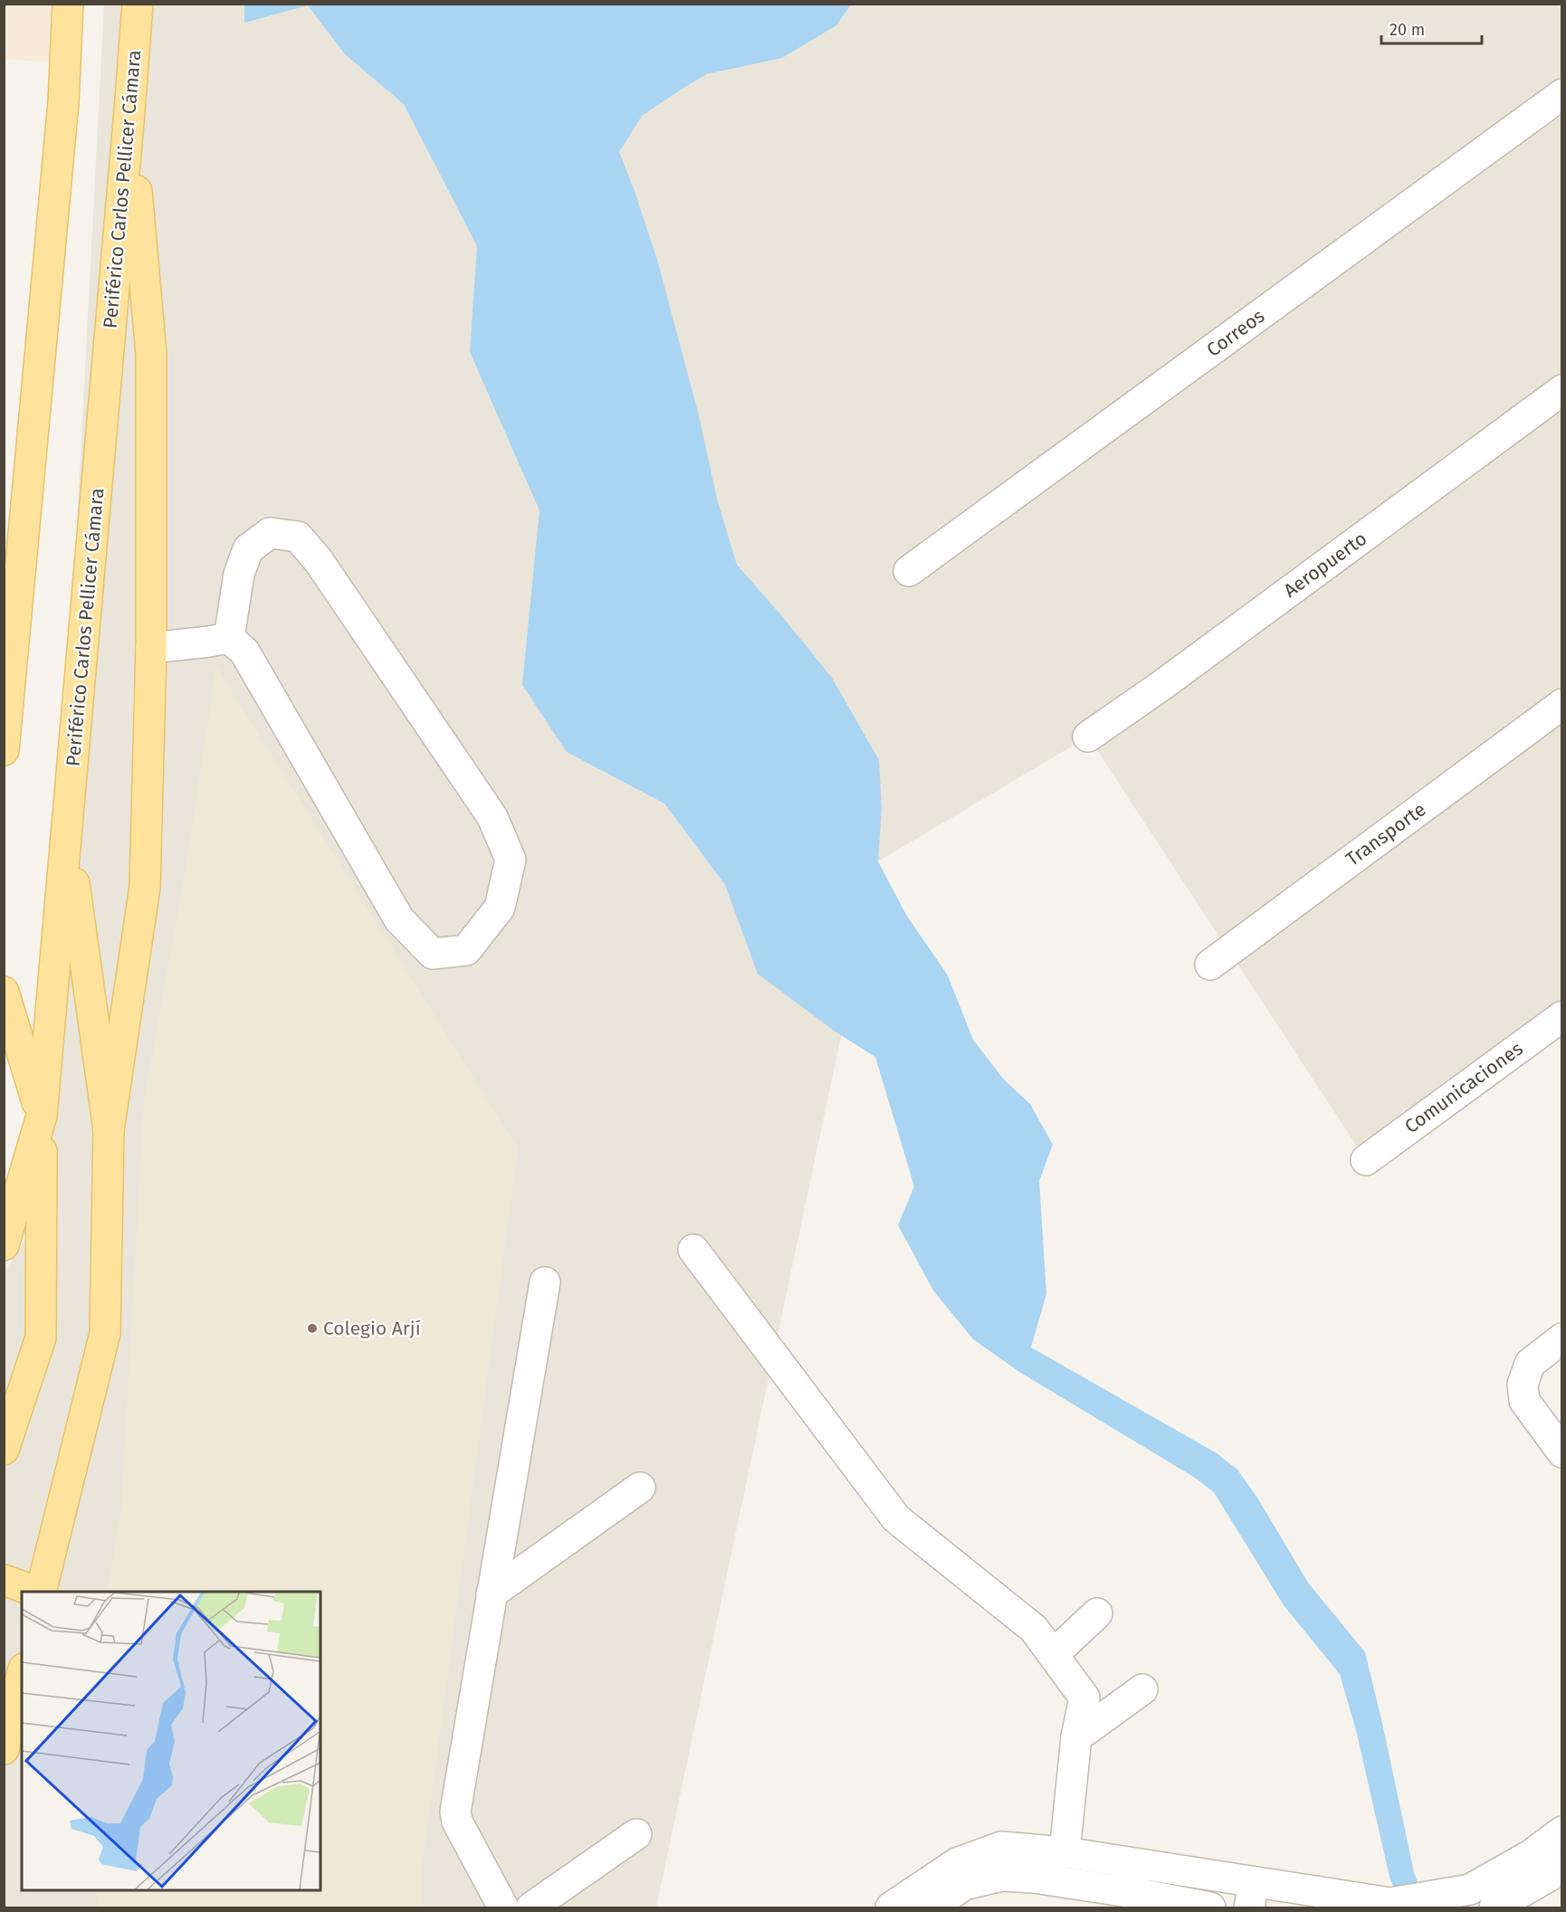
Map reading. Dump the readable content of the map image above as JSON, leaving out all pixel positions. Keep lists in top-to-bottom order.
{
  "streets": {
    "main road": ["Periférico Carlos Pellicer Cámara"],
    "street": [
      "Correos",
      "Aeropuerto",
      "Transporte",
      "Comunicaciones"
    ]
  },
  "places": ["Colegio Arjí"],
  "scale_bar": "20 m"
}
